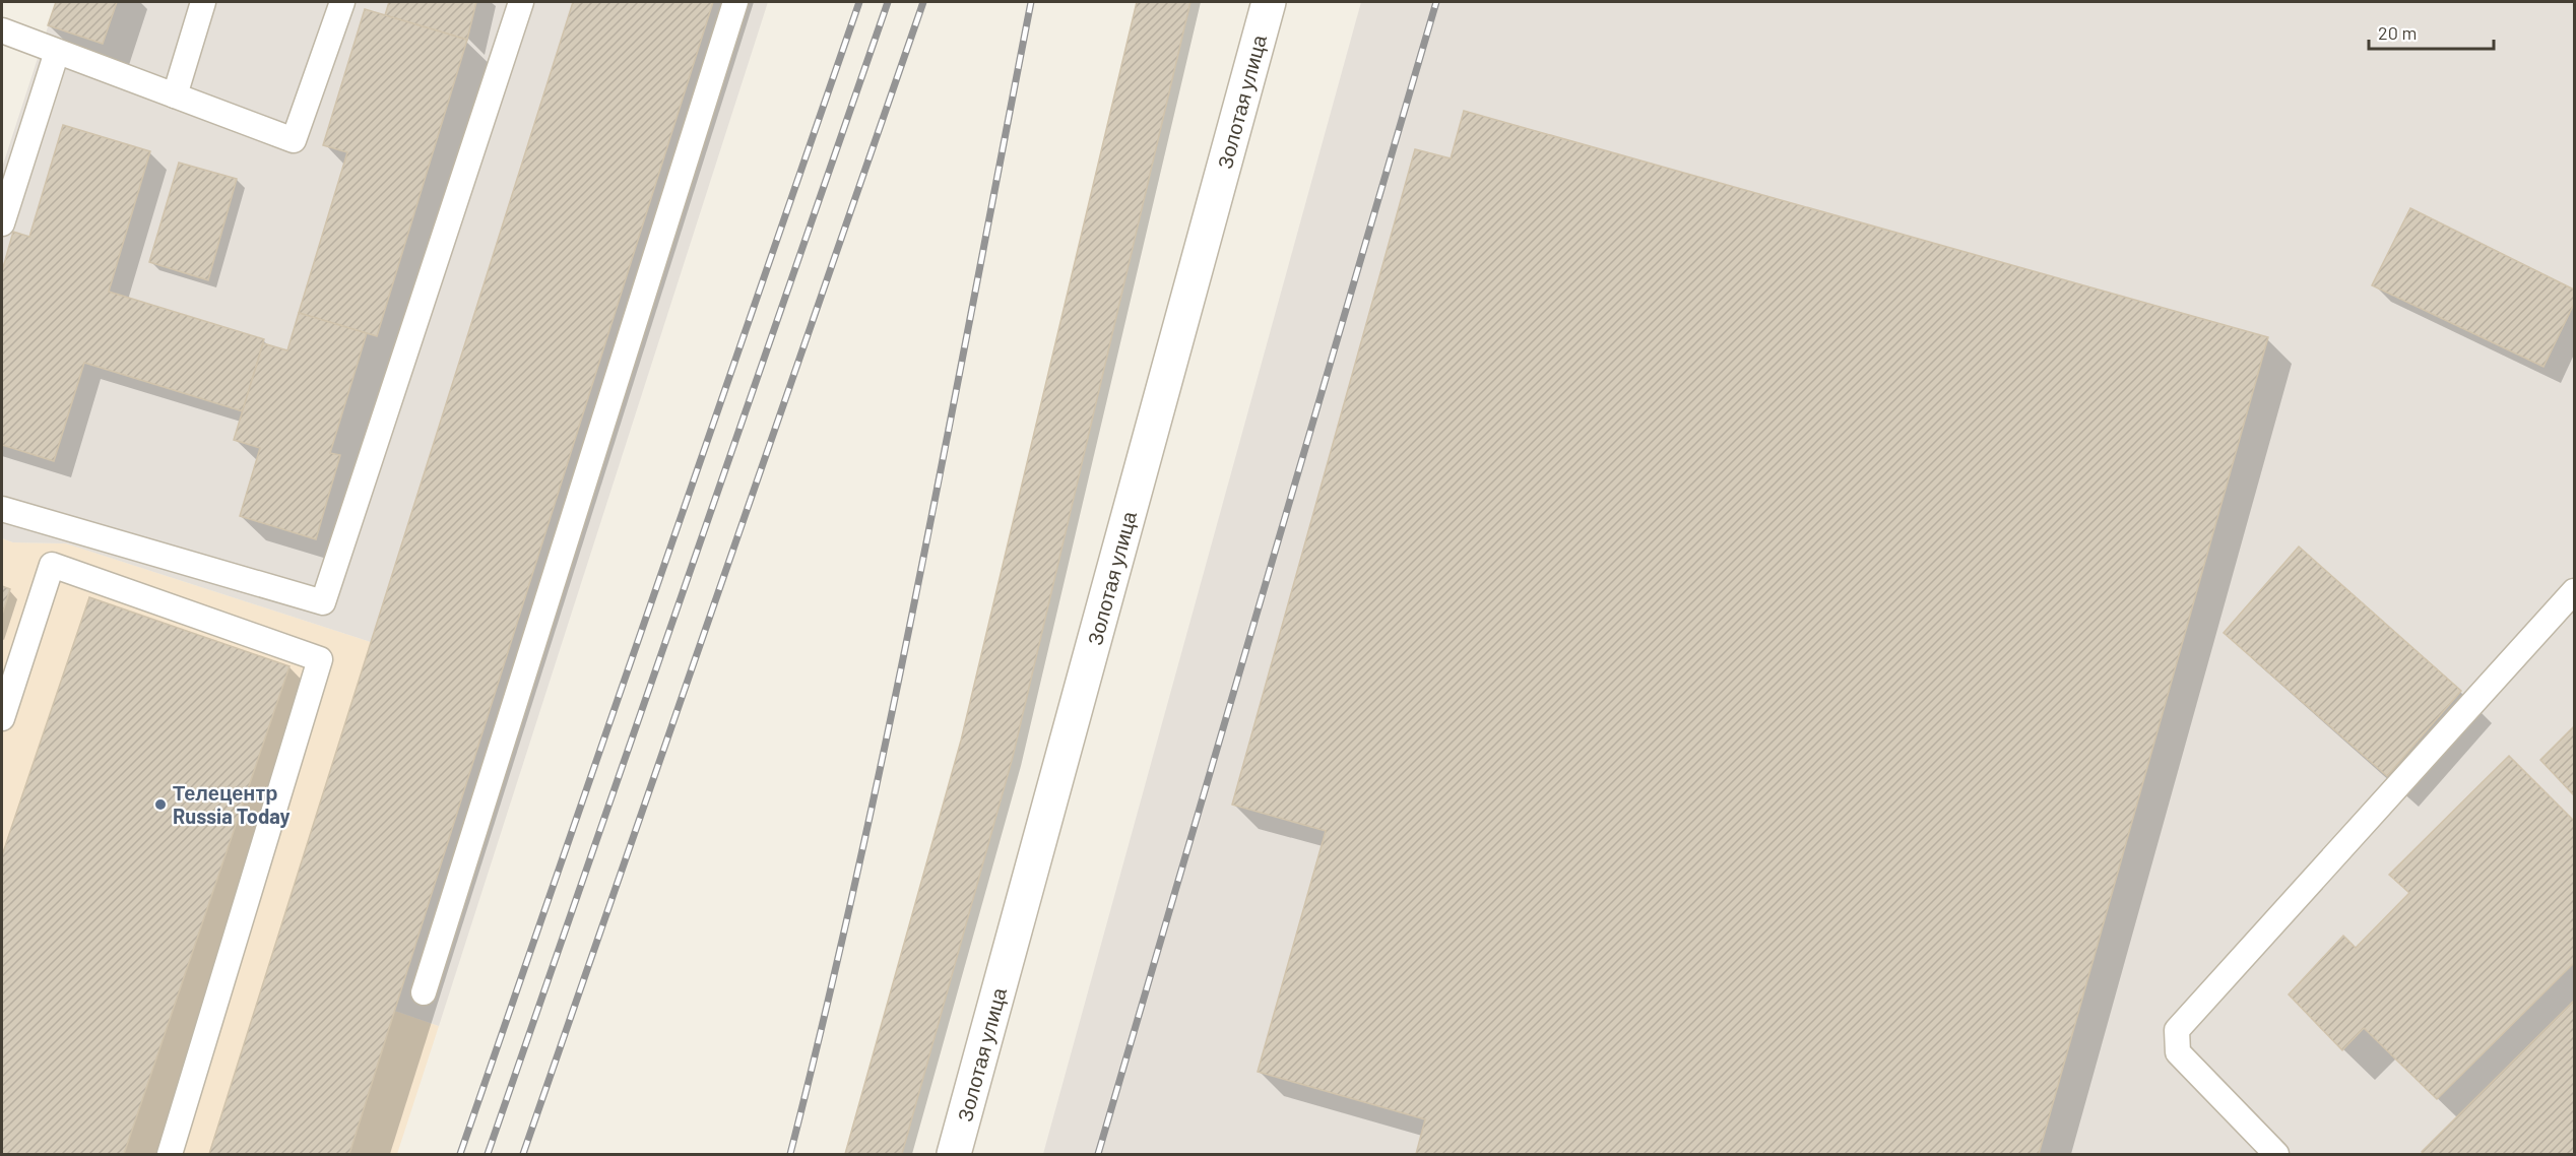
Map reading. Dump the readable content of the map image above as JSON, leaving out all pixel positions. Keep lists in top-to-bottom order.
{
  "streets": {
    "street": ["Золотая улица"]
  },
  "places": ["Телецентр Russia Today"],
  "scale_bar": "20 m"
}
